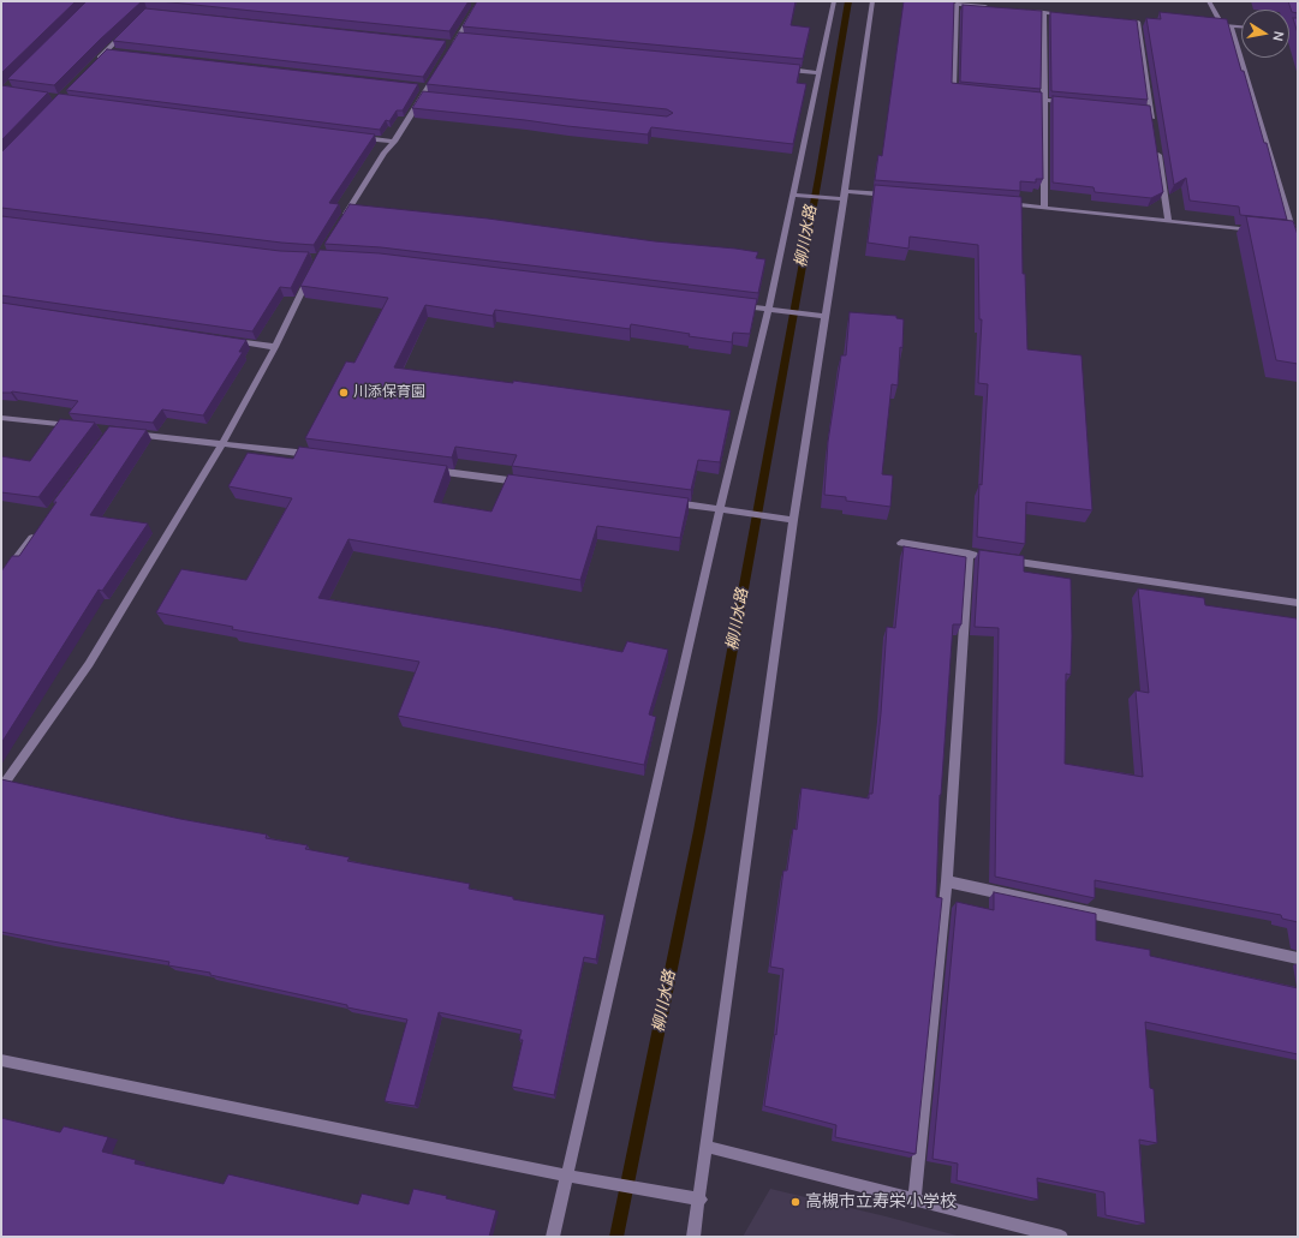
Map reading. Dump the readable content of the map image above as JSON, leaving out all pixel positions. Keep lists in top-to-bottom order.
{
  "water": ["柳川水路"],
  "places": ["川添保育園", "高槻市立寿栄小学校"],
  "north": "right"
}
